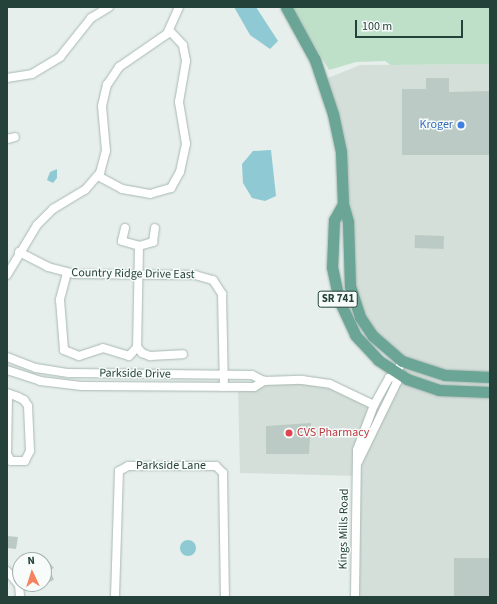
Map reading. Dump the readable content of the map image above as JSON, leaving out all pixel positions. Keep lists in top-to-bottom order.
{
  "streets": {
    "main road": ["SR 741"],
    "street": [
      "Country Ridge Drive East",
      "Parkside Drive",
      "Parkside Lane",
      "Kings Mills Road"
    ]
  },
  "crossings": [
    ["Country Ridge Drive East", "Parkside Drive"],
    ["SR 741", "Kings Mills Road"],
    ["Parkside Drive", "Kings Mills Road"]
  ],
  "places": ["Kroger", "CVS Pharmacy"],
  "scale_bar": "100 m",
  "north": "top"
}
